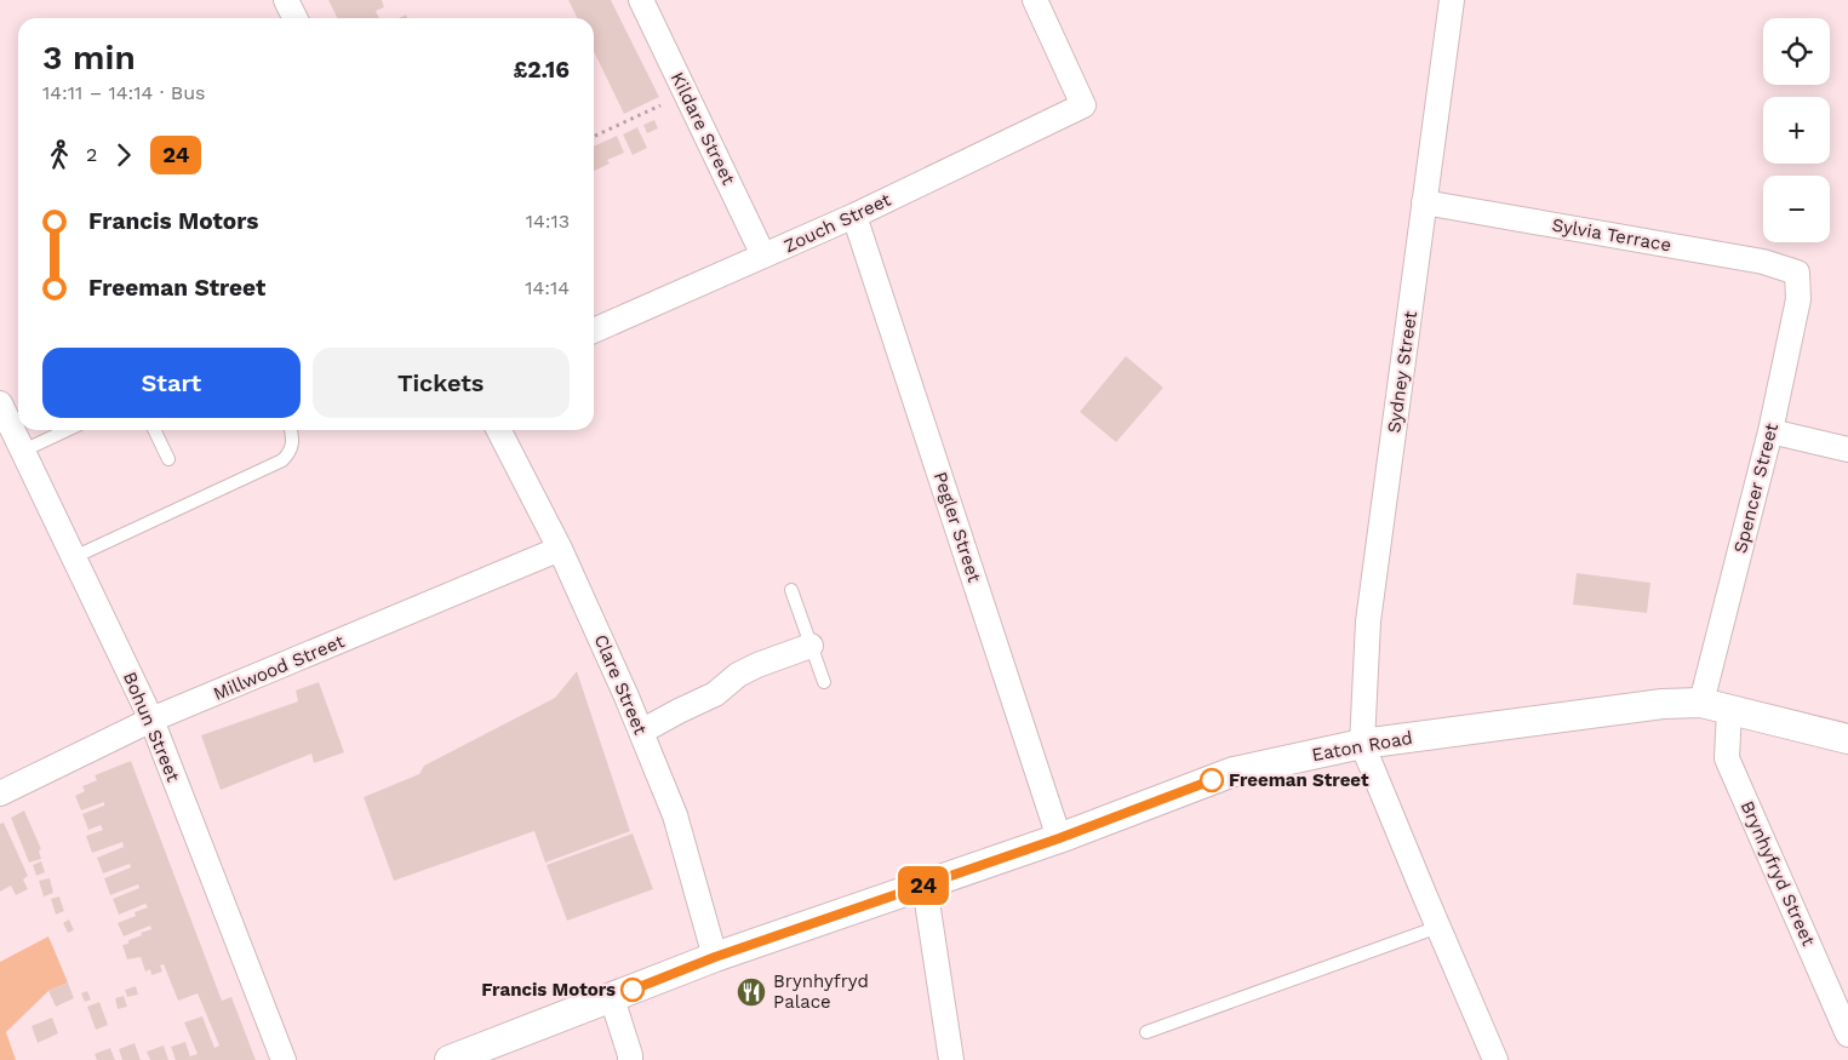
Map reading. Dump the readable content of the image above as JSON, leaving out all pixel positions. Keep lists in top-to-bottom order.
{
  "streets": {
    "street": [
      "Kildare Street",
      "Zouch Street",
      "Sylvia Terrace",
      "Sydney Street",
      "Spencer Street",
      "Pegler Street",
      "Millwood Street",
      "Clare Street",
      "Bohun Street",
      "Eaton Road",
      "Brynhyfryd Street"
    ]
  },
  "crossings": [
    ["Kildare Street", "Zouch Street"],
    ["Zouch Street", "Pegler Street"],
    ["Sylvia Terrace", "Sydney Street"],
    ["Sylvia Terrace", "Spencer Street"],
    ["Sydney Street", "Eaton Road"],
    ["Spencer Street", "Eaton Road"],
    ["Pegler Street", "Eaton Road"],
    ["Millwood Street", "Clare Street"],
    ["Millwood Street", "Bohun Street"],
    ["Clare Street", "Eaton Road"],
    ["Eaton Road", "Brynhyfryd Street"]
  ],
  "places": {
    "other": ["Freeman Street", "Francis Motors"],
    "restaurant": ["Brynhyfryd Palace"]
  },
  "lines": ["bus line 24"],
  "page": {
    "on_map": "24",
    "map_buttons": ["+", "−"],
    "heading": ["3 min", "14:11 – 14:14 · Bus", "£2.16"],
    "legs": ["2", "24"],
    "list": [
      {
        "name": "Francis Motors",
        "value": "14:13"
      },
      {
        "name": "Freeman Street",
        "value": "14:14"
      }
    ],
    "buttons": ["Start", "Tickets"]
  }
}
